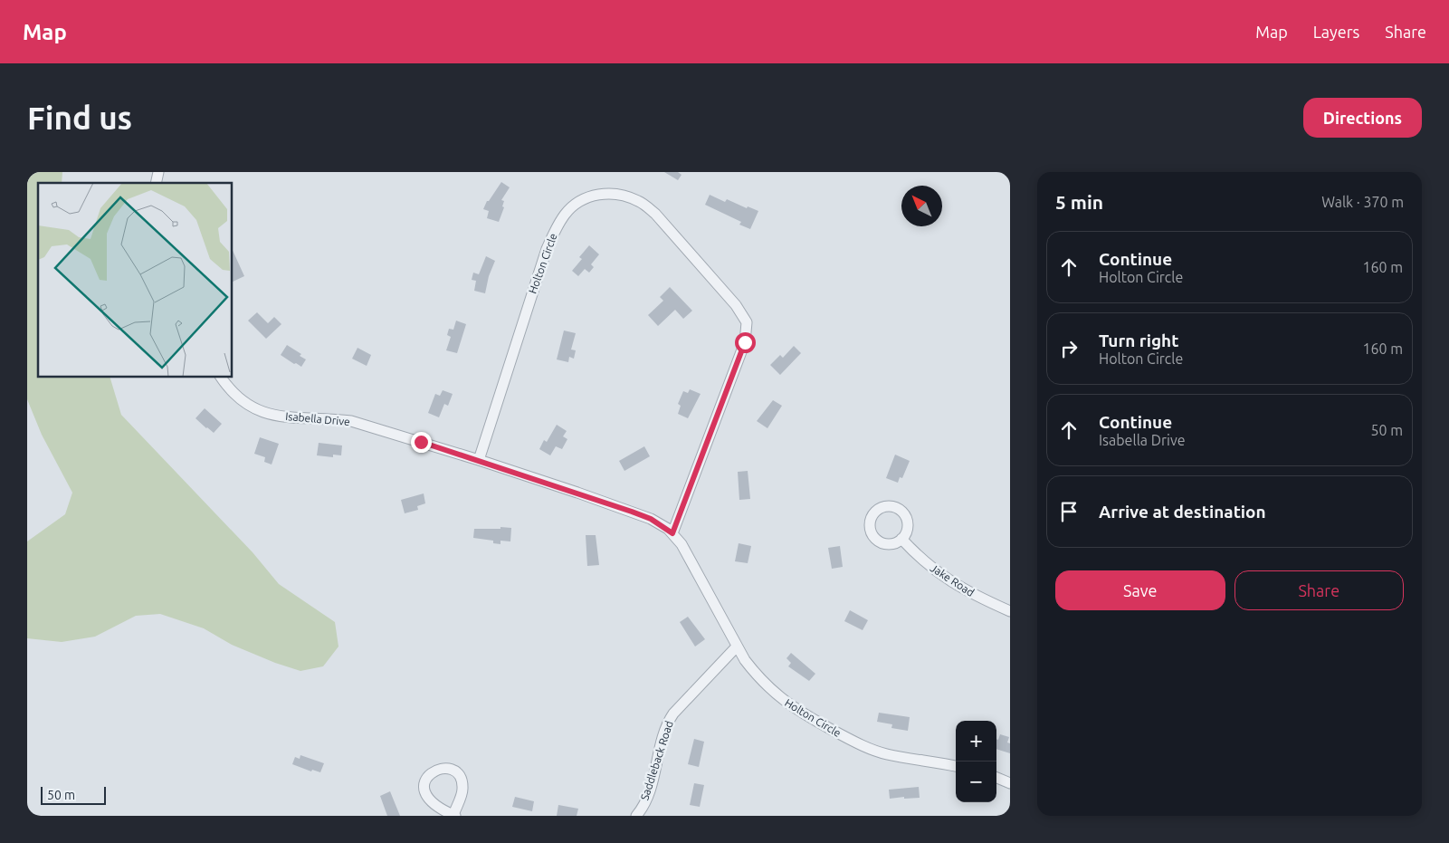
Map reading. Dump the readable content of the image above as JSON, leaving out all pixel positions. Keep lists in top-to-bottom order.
{
  "streets": {
    "street": [
      "Holton Circle",
      "Isabella Drive",
      "Jake Road",
      "Saddleback Road"
    ]
  },
  "crossings": [
    ["Holton Circle", "Isabella Drive"],
    ["Holton Circle", "Saddleback Road"]
  ],
  "scale_bar": "50 m",
  "north": "top left",
  "page": {
    "header": "Map",
    "nav": ["Map", "Layers", "Share"],
    "buttons": [
      "Directions",
      ["Save", "Share"]
    ],
    "title": "Find us",
    "heading": ["5 min", "Walk · 370 m"],
    "list": [
      ["Continue", "Holton Circle", "160 m"],
      ["Turn right", "Holton Circle", "160 m"],
      ["Continue", "Isabella Drive", "50 m"],
      "Arrive at destination"
    ],
    "map_buttons": ["+", "−"],
    "scale": "50 m"
  }
}
